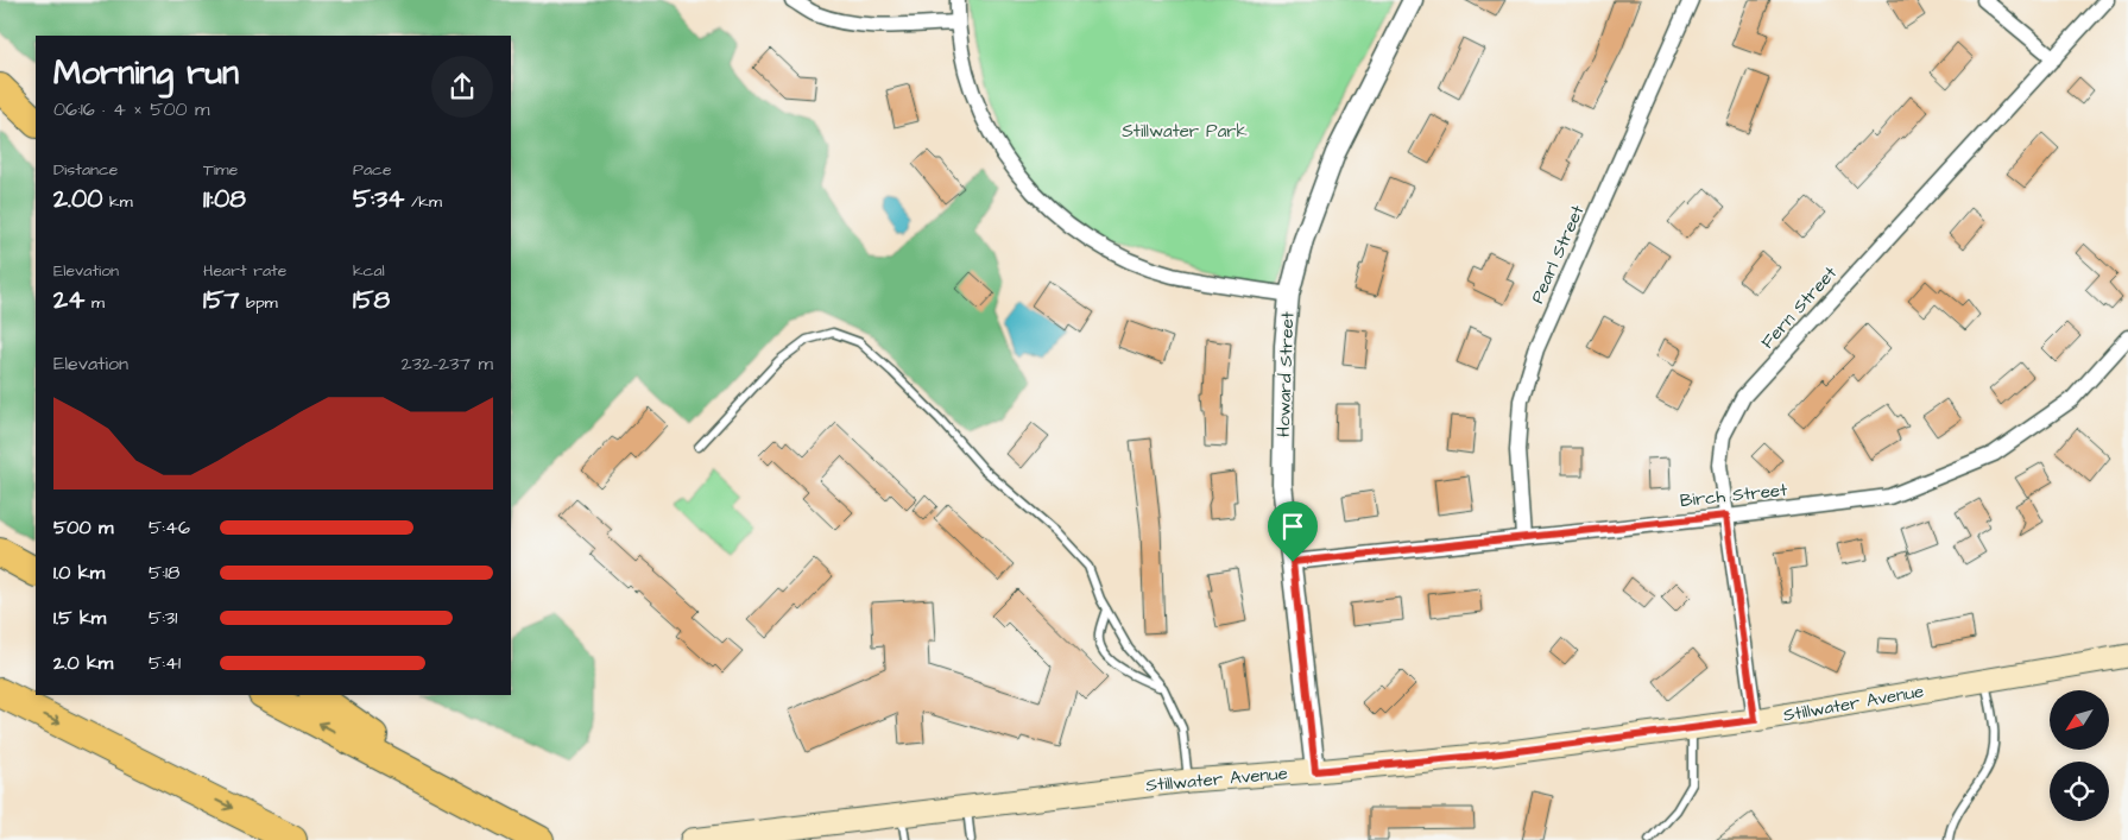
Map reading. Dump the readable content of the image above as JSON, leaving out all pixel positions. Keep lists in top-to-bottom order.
{
  "streets": {
    "main road": ["Stillwater Avenue"],
    "street": [
      "Pearl Street",
      "Fern Street",
      "Howard Street",
      "Birch Street"
    ]
  },
  "crossings": [
    ["Pearl Street", "Birch Street"],
    ["Fern Street", "Birch Street"],
    ["Fern Street", "Stillwater Avenue"],
    ["Howard Street", "Birch Street"],
    ["Howard Street", "Stillwater Avenue"]
  ],
  "parks": ["Stillwater Park"],
  "north": "bottom left",
  "page": {
    "heading": ["Morning run", "06:16 · 4 × 500 m"],
    "stats": [
      ["Distance", "2.00 km"],
      ["Time", "11:08"],
      ["Pace", "5:34 /km"],
      ["Elevation", "24 m"],
      ["Heart rate", "157 bpm"],
      ["kcal", "158"]
    ],
    "chart": ["Elevation", "232–237 m"],
    "list": [
      {
        "name": "500 m",
        "note": "5:46"
      },
      {
        "name": "1.0 km",
        "note": "5:18"
      },
      {
        "name": "1.5 km",
        "note": "5:31"
      },
      {
        "name": "2.0 km",
        "note": "5:41"
      }
    ]
  }
}
